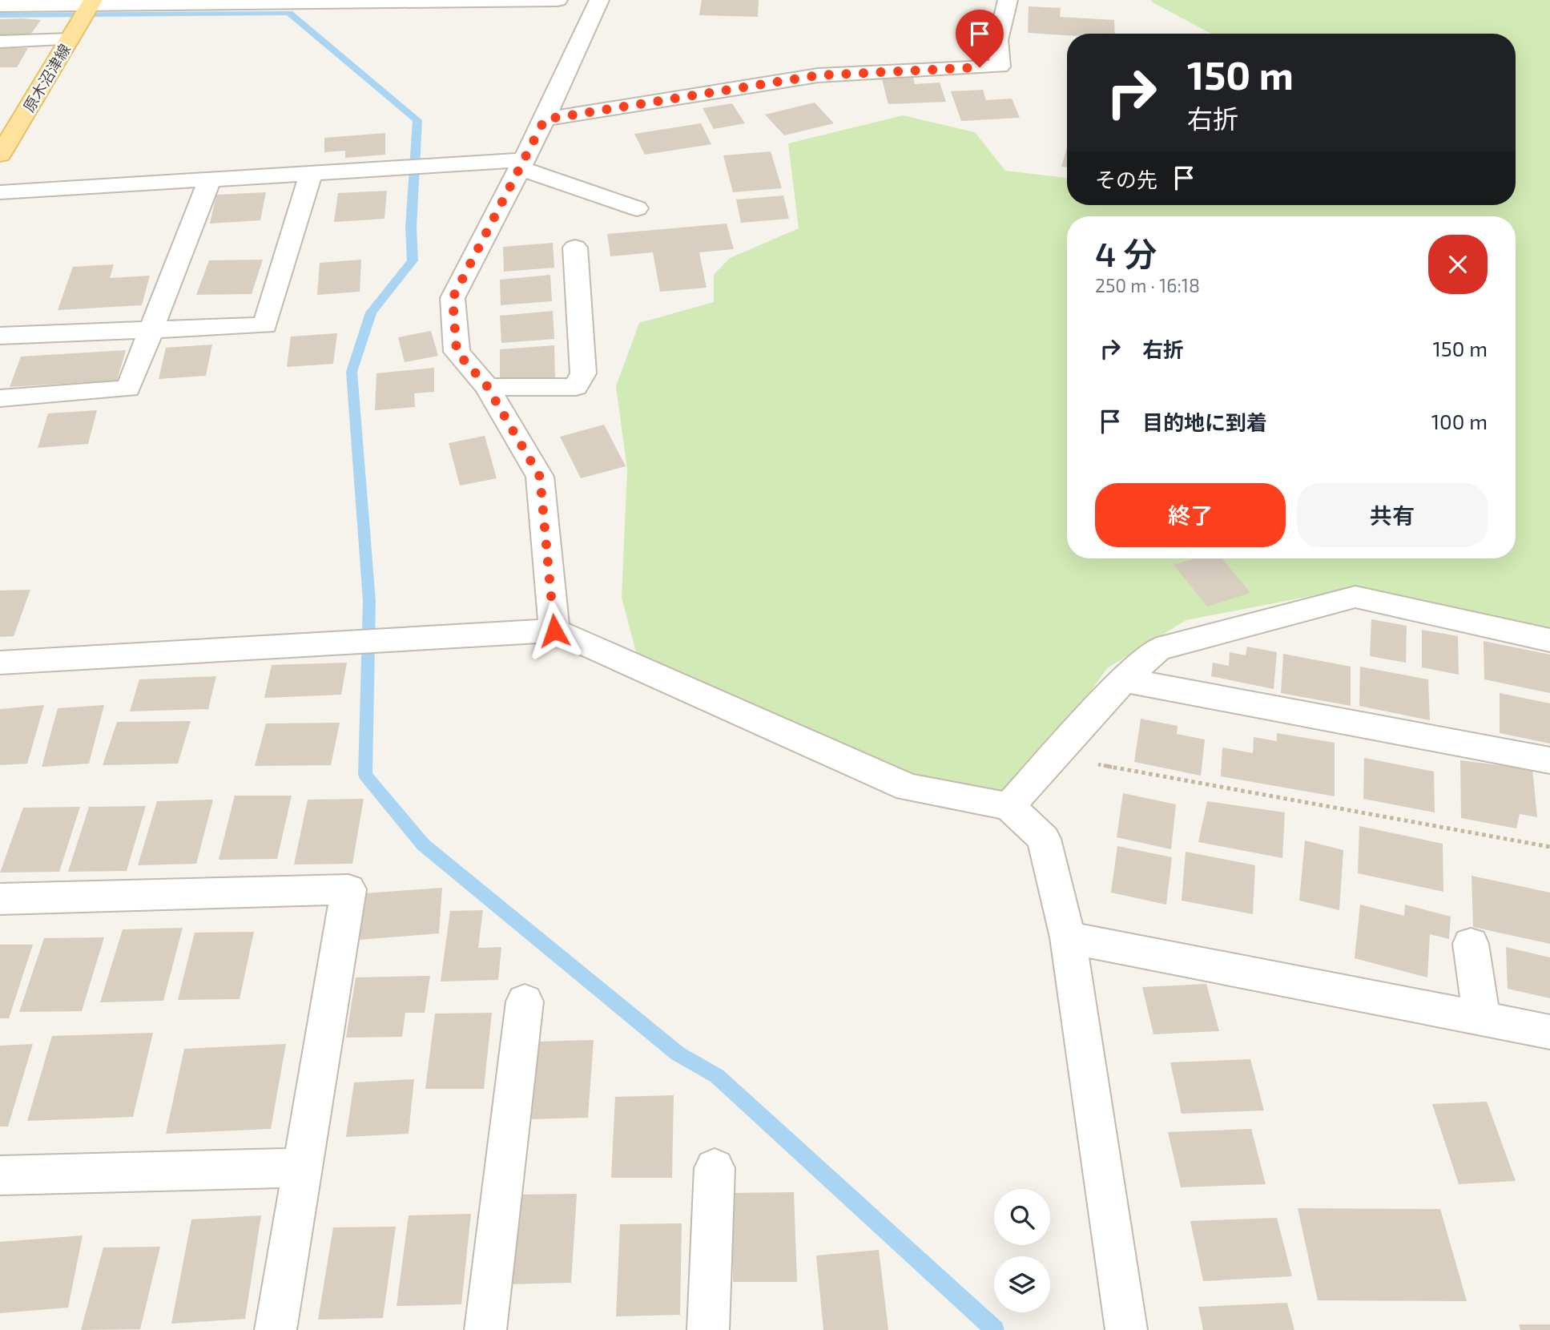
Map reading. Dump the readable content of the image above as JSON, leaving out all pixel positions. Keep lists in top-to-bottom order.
{
  "streets": {
    "main road": ["原木沼津線"]
  },
  "page": {
    "turn": ["150 m", "右折"],
    "then": "その先",
    "heading": ["4 分", "250 m · 16:18"],
    "list": [
      {
        "name": "右折",
        "value": "150 m"
      },
      {
        "name": "目的地に到着",
        "value": "100 m"
      }
    ],
    "buttons": ["終了", "共有"]
  }
}
